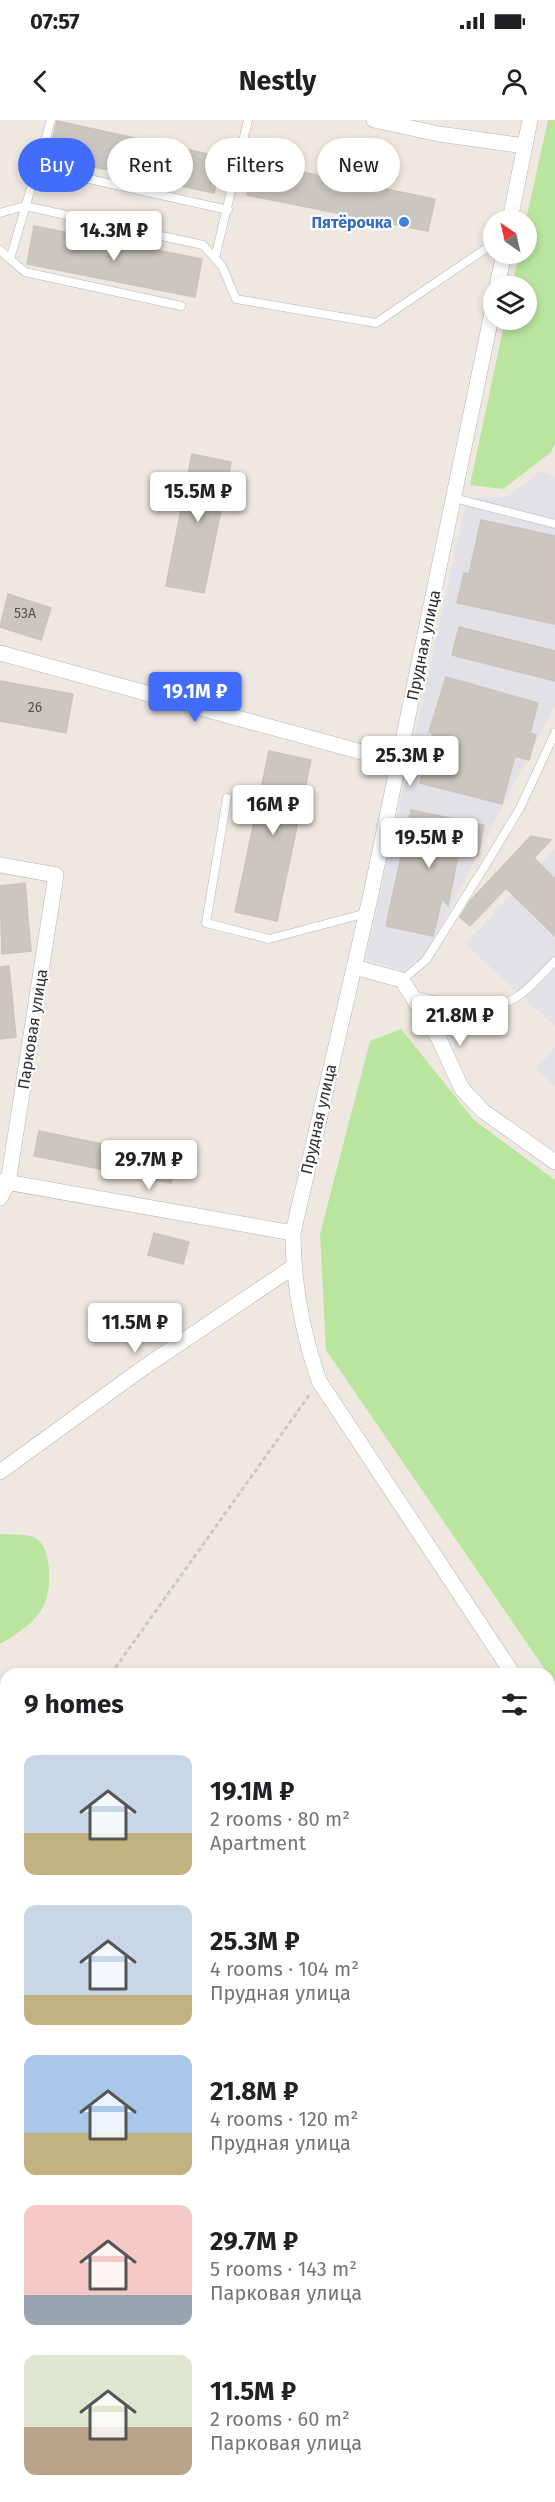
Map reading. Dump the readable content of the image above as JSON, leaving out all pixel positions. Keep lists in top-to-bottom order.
{
  "streets": {
    "street": ["Прудная улица", "Парковая улица"]
  },
  "places": ["Пятёрочка"],
  "house_numbers": ["53А", "26"],
  "north": "top left",
  "page": {
    "status": "07:57",
    "header": "Nestly",
    "chip": [
      "Buy",
      "Rent",
      "Filters",
      "New"
    ],
    "price": [
      "14.3M ₽",
      "15.5M ₽",
      "19.1M ₽",
      "25.3M ₽",
      "16M ₽",
      "19.5M ₽",
      "21.8M ₽",
      "29.7M ₽",
      "11.5M ₽"
    ],
    "heading": "9 homes",
    "list": [
      {
        "name": "19.1M ₽",
        "note": "2 rooms · 80 m² · Apartment"
      },
      {
        "name": "25.3M ₽",
        "note": "4 rooms · 104 m² · Прудная улица"
      },
      {
        "name": "21.8M ₽",
        "note": "4 rooms · 120 m² · Прудная улица"
      },
      {
        "name": "29.7M ₽",
        "note": "5 rooms · 143 m² · Парковая улица"
      },
      {
        "name": "11.5M ₽",
        "note": "2 rooms · 60 m² · Парковая улица"
      }
    ]
  }
}
